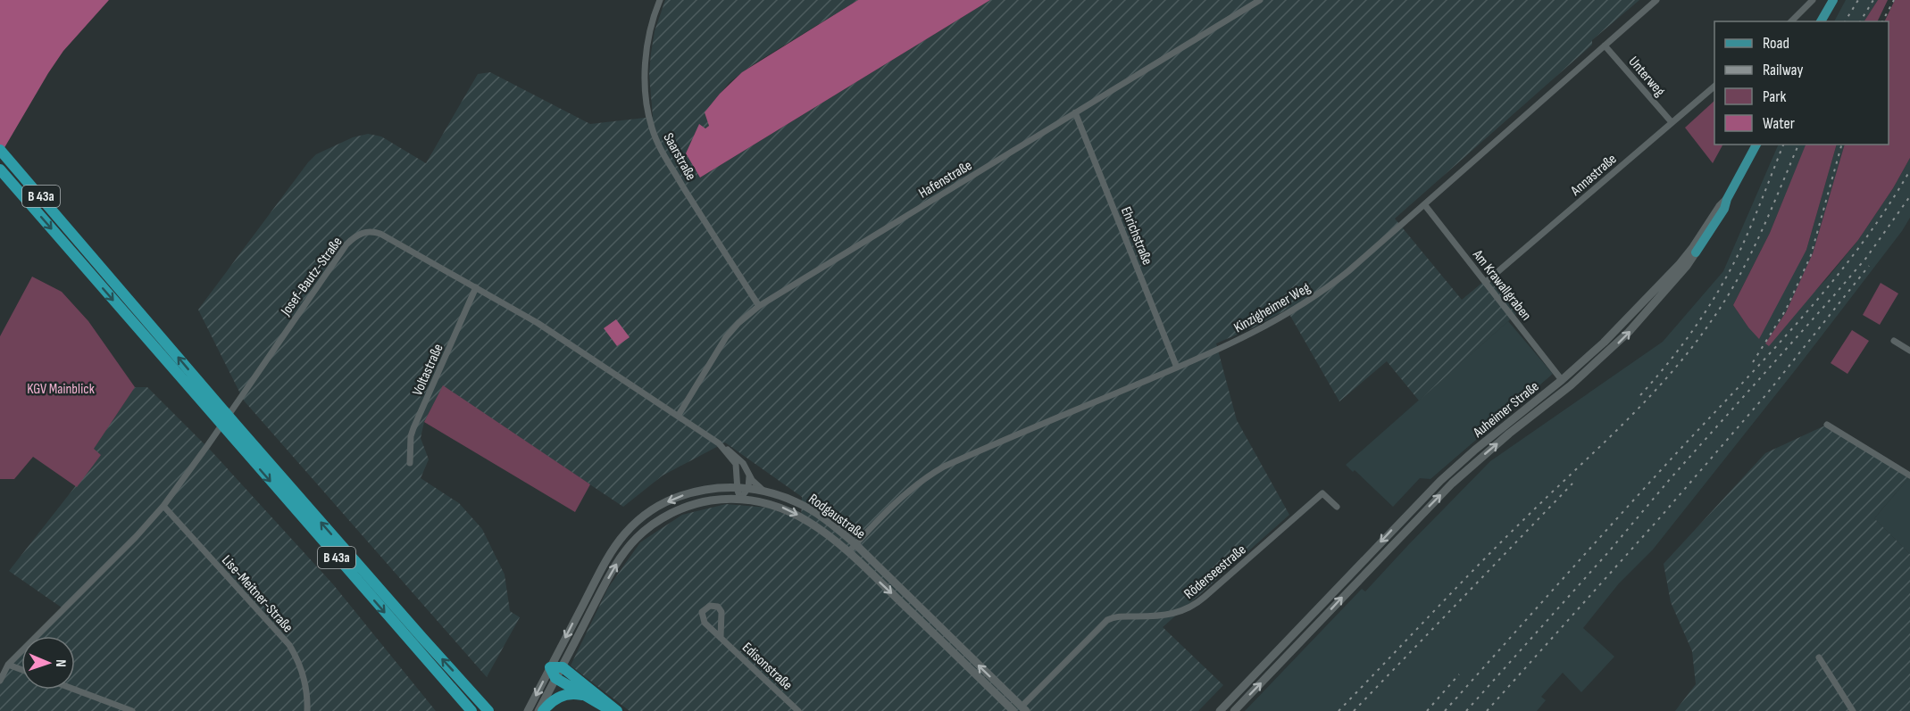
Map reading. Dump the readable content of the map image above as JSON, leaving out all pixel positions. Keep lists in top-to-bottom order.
{
  "streets": {
    "highway": ["B 43a"],
    "main road": ["Auheimer Straße", "Rodgaustraße"],
    "street": [
      "Unterweg",
      "Saarstraße",
      "Annastraße",
      "Hafenstraße",
      "Ehrichstraße",
      "Josef-Bautz-Straße",
      "Am Krawallgraben",
      "Kinzigheimer Weg",
      "Voltastraße",
      "Röderseestraße",
      "Lise-Meitner-Straße",
      "Edisonstraße"
    ]
  },
  "crossings": [
    ["Unterweg", "Annastraße"],
    ["Unterweg", "Kinzigheimer Weg"],
    ["Saarstraße", "Hafenstraße"],
    ["Annastraße", "Am Krawallgraben"],
    ["Hafenstraße", "Ehrichstraße"],
    ["Hafenstraße", "Josef-Bautz-Straße"],
    ["Ehrichstraße", "Kinzigheimer Weg"],
    ["Josef-Bautz-Straße", "Voltastraße"],
    ["Josef-Bautz-Straße", "Rodgaustraße"],
    ["Josef-Bautz-Straße", "Lise-Meitner-Straße"],
    ["Am Krawallgraben", "Kinzigheimer Weg"],
    ["Am Krawallgraben", "Auheimer Straße"],
    ["Kinzigheimer Weg", "Rodgaustraße"],
    ["Rodgaustraße", "Röderseestraße"]
  ],
  "parks": ["KGV Mainblick"],
  "legend": [
    "Road",
    "Railway",
    "Park",
    "Water"
  ],
  "north": "right"
}
